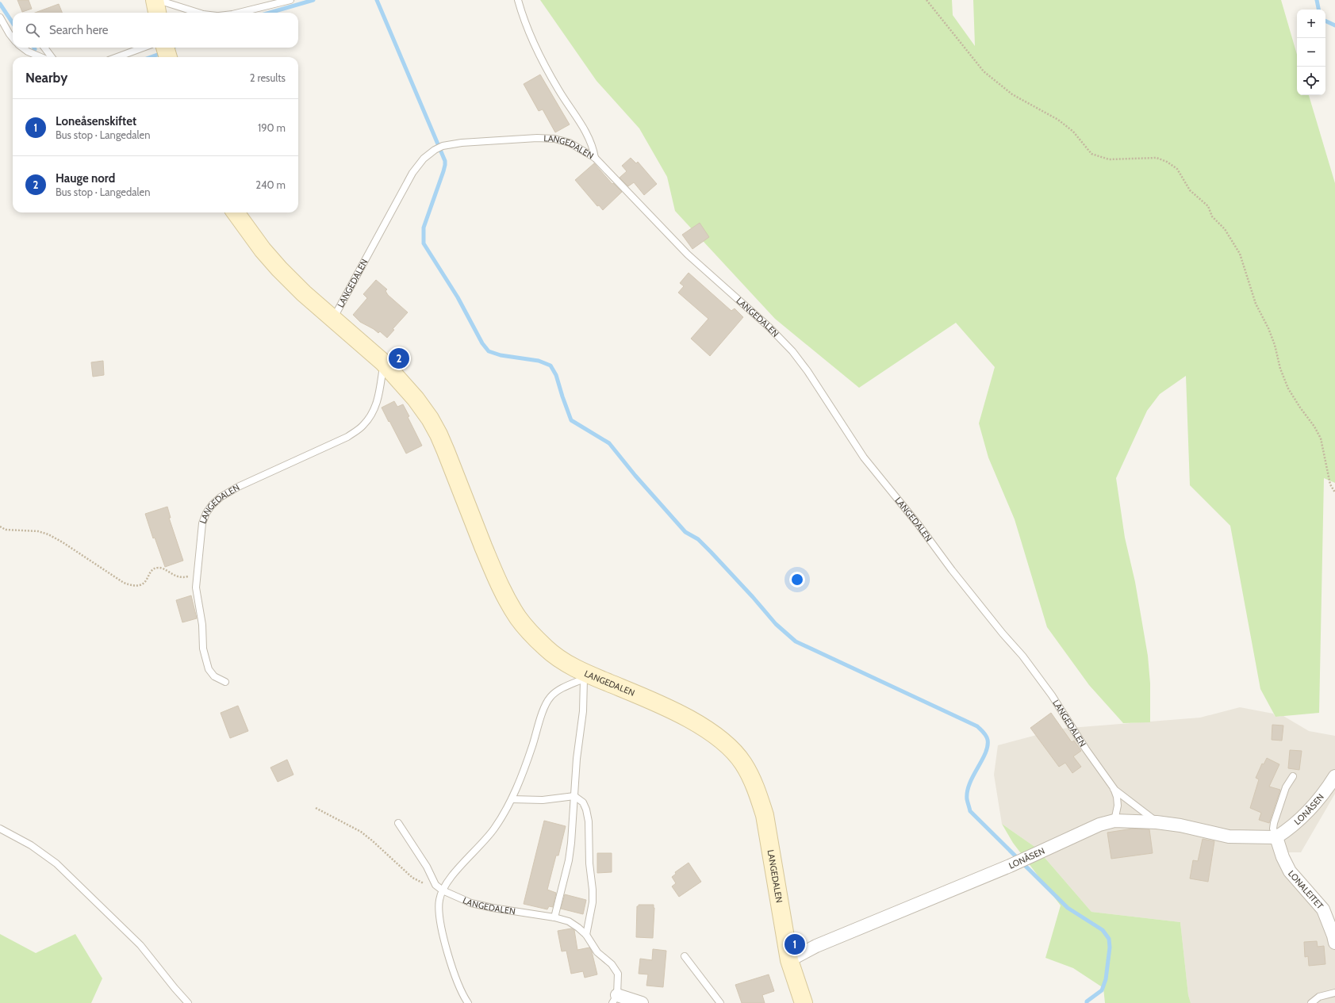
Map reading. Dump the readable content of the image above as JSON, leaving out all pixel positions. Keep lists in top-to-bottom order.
{
  "streets": {
    "main road": ["LANGEDALEN"],
    "street": ["LONÅSEN", "LONALEITET"]
  },
  "crossings": [
    ["LANGEDALEN", "LONÅSEN"],
    ["LONÅSEN", "LONALEITET"]
  ],
  "page": {
    "map_buttons": ["+", "−"],
    "search": "Search here",
    "heading": ["Nearby", "2 results"],
    "list": [
      {
        "mark": "1",
        "name": "Loneåsenskiftet",
        "note": "Bus stop · Langedalen",
        "value": "190 m"
      },
      {
        "mark": "2",
        "name": "Hauge nord",
        "note": "Bus stop · Langedalen",
        "value": "240 m"
      }
    ],
    "pins": ["2", "1"]
  }
}
